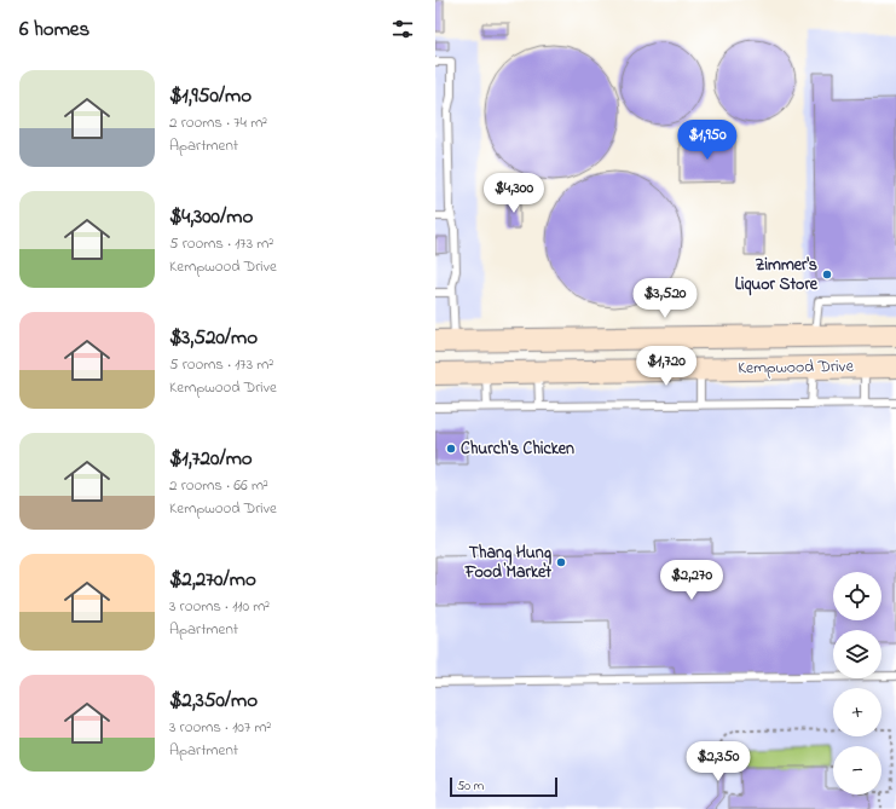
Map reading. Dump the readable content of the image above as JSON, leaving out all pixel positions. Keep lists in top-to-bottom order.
{
  "streets": {
    "main road": ["Kempwood Drive"]
  },
  "places": ["Zimmer's Liquor Store", "Church's Chicken", "Thang Hung Food Market"],
  "scale_bar": "50 m",
  "page": {
    "heading": "6 homes",
    "list": [
      {
        "name": "$1,950/mo",
        "note": "2 rooms · 74 m² · Apartment"
      },
      {
        "name": "$4,300/mo",
        "note": "5 rooms · 173 m² · Kempwood Drive"
      },
      {
        "name": "$3,520/mo",
        "note": "5 rooms · 173 m² · Kempwood Drive"
      },
      {
        "name": "$1,720/mo",
        "note": "2 rooms · 66 m² · Kempwood Drive"
      },
      {
        "name": "$2,270/mo",
        "note": "3 rooms · 110 m² · Apartment"
      },
      {
        "name": "$2,350/mo",
        "note": "3 rooms · 107 m² · Apartment"
      }
    ],
    "price": [
      "$1,950",
      "$4,300",
      "$3,520",
      "$1,720",
      "$2,270",
      "$2,350"
    ],
    "map_buttons": ["+", "−"],
    "scale": "50 m"
  }
}
